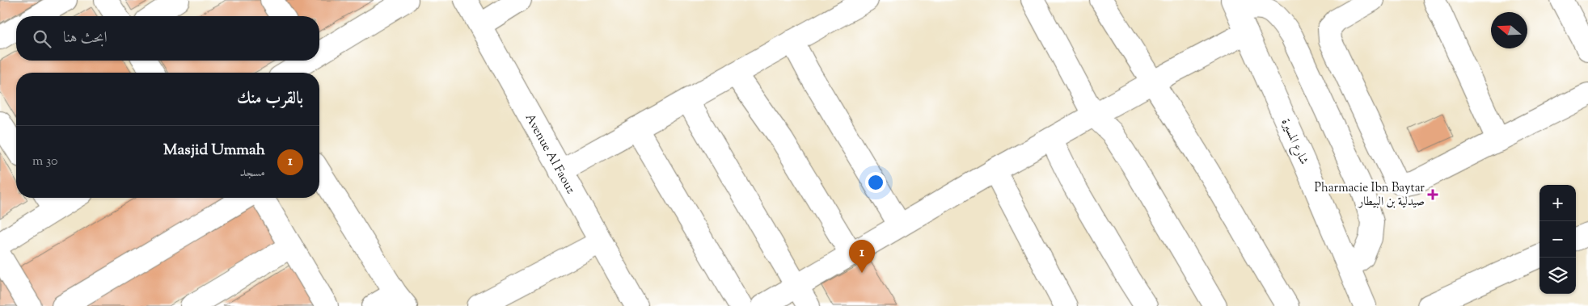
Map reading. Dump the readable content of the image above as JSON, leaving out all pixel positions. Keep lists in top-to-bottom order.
{
  "streets": {
    "street": ["شارع المسيرة", "Avenue Al Faouz"]
  },
  "places": {
    "health": ["Pharmacie Ibn Baytar صيدلية بن البيطار"]
  },
  "north": "left",
  "page": {
    "search": "ابحث هنا",
    "heading": "بالقرب منك",
    "list": [
      {
        "mark": "1",
        "name": "Masjid Ummah",
        "note": "مسجد",
        "value": "30 m"
      }
    ],
    "map_buttons": ["+", "−"],
    "pins": "1"
  }
}
